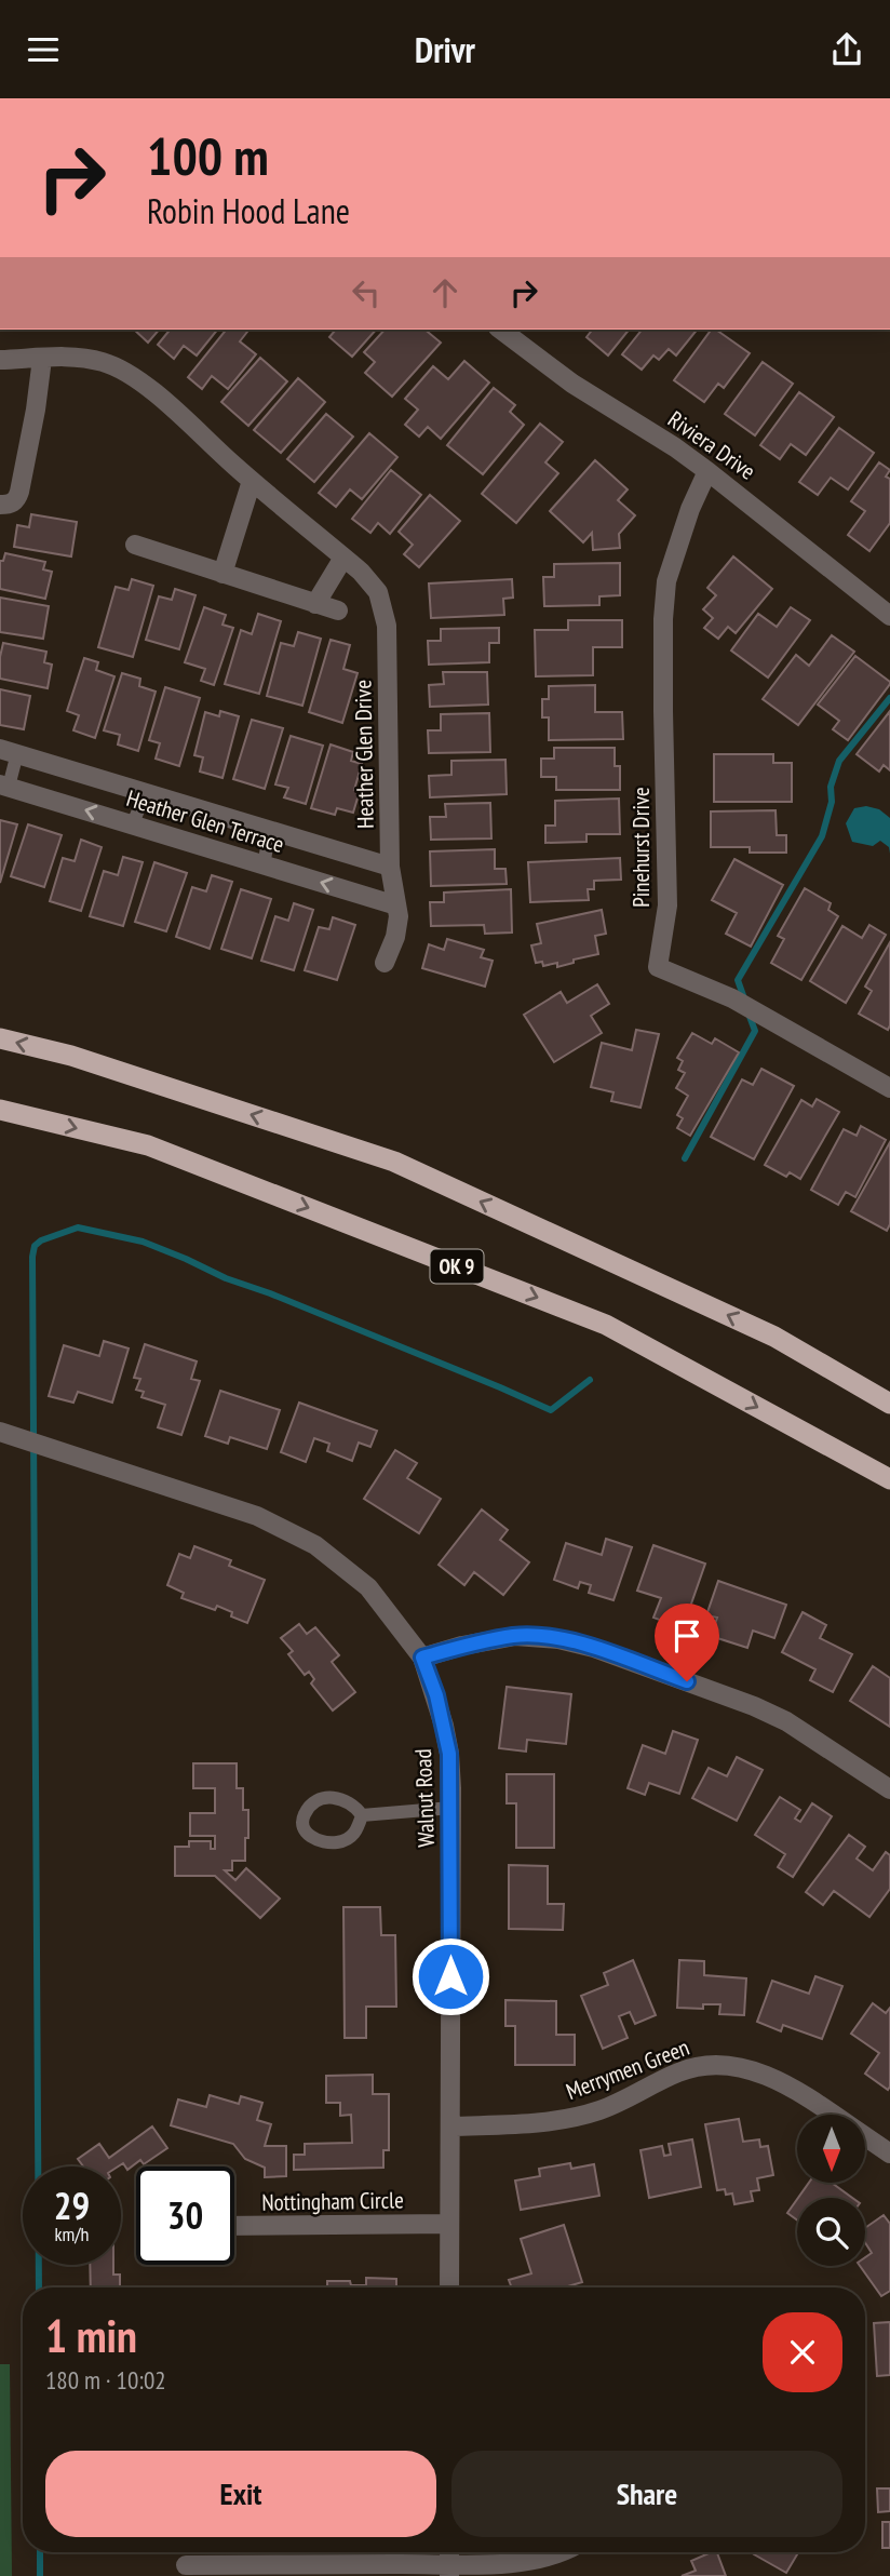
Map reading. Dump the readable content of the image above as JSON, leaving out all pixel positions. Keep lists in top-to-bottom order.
{
  "streets": {
    "highway": ["OK 9"],
    "street": [
      "Riviera Drive",
      "Heather Glen Drive",
      "Heather Glen Terrace",
      "Pinehurst Drive",
      "Walnut Road",
      "Merrymen Green",
      "Nottingham Circle"
    ]
  },
  "crossings": [
    ["Riviera Drive", "Pinehurst Drive"],
    ["Heather Glen Drive", "Heather Glen Terrace"],
    ["Walnut Road", "Merrymen Green"],
    ["Walnut Road", "Nottingham Circle"]
  ],
  "north": "bottom",
  "page": {
    "header": "Drivr",
    "turn": ["100 m", "Robin Hood Lane"],
    "speed": "29 km/h",
    "limit": "30",
    "heading": ["1 min", "180 m · 10:02"],
    "buttons": ["Exit", "Share"]
  }
}
